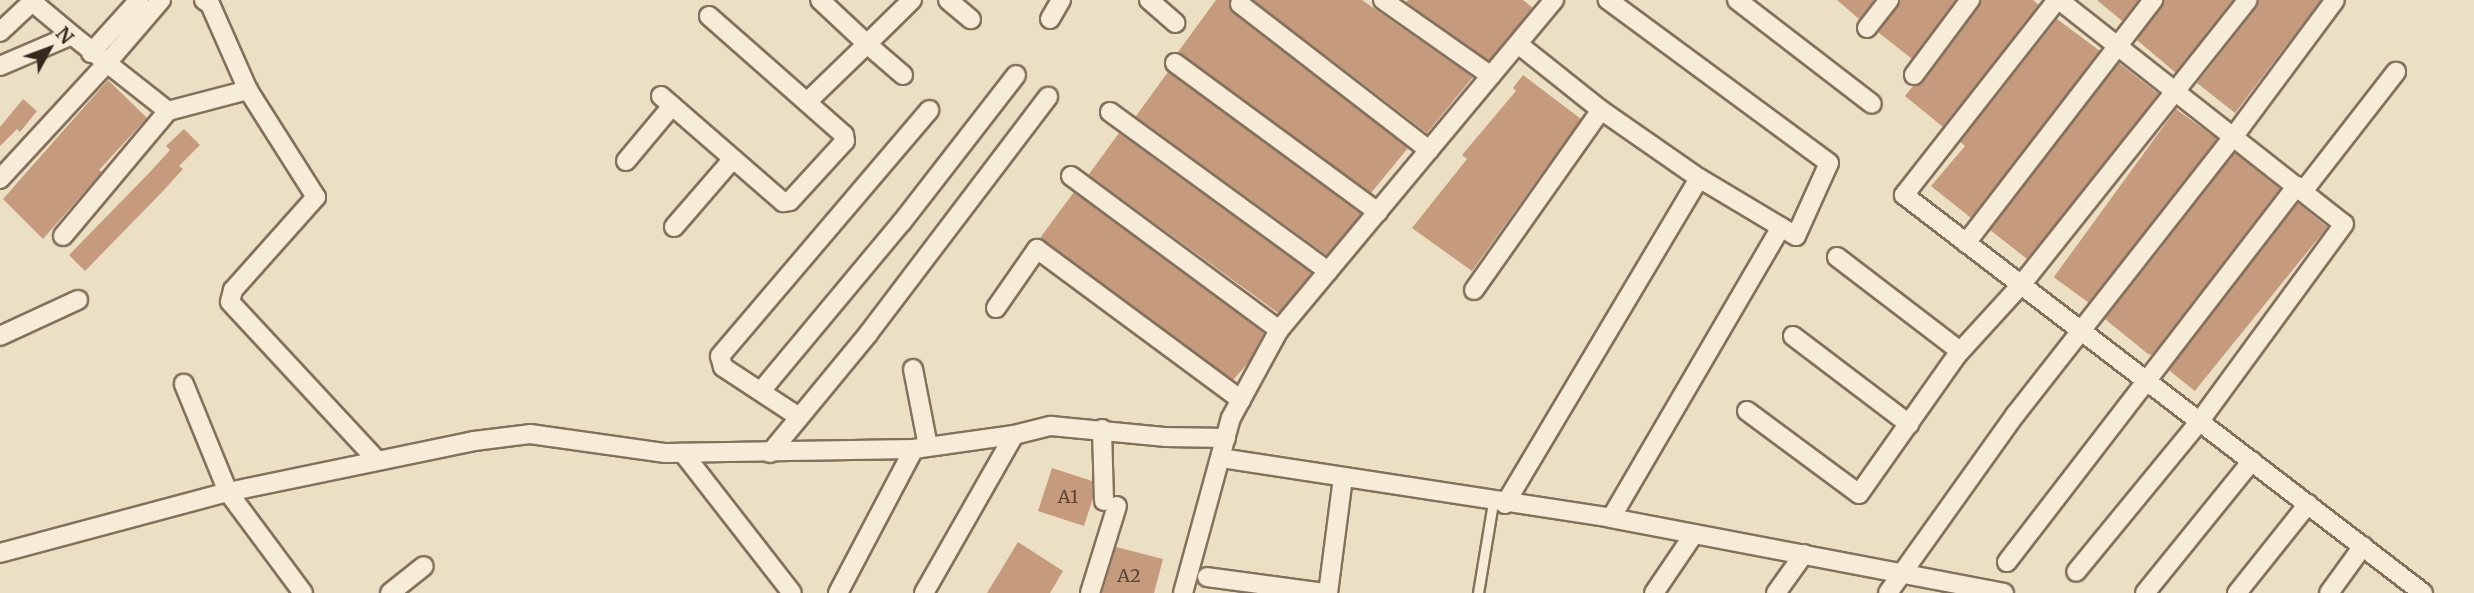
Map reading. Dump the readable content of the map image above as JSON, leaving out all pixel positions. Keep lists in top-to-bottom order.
{
  "house_numbers": ["A1", "A2"],
  "north": "top right"
}
